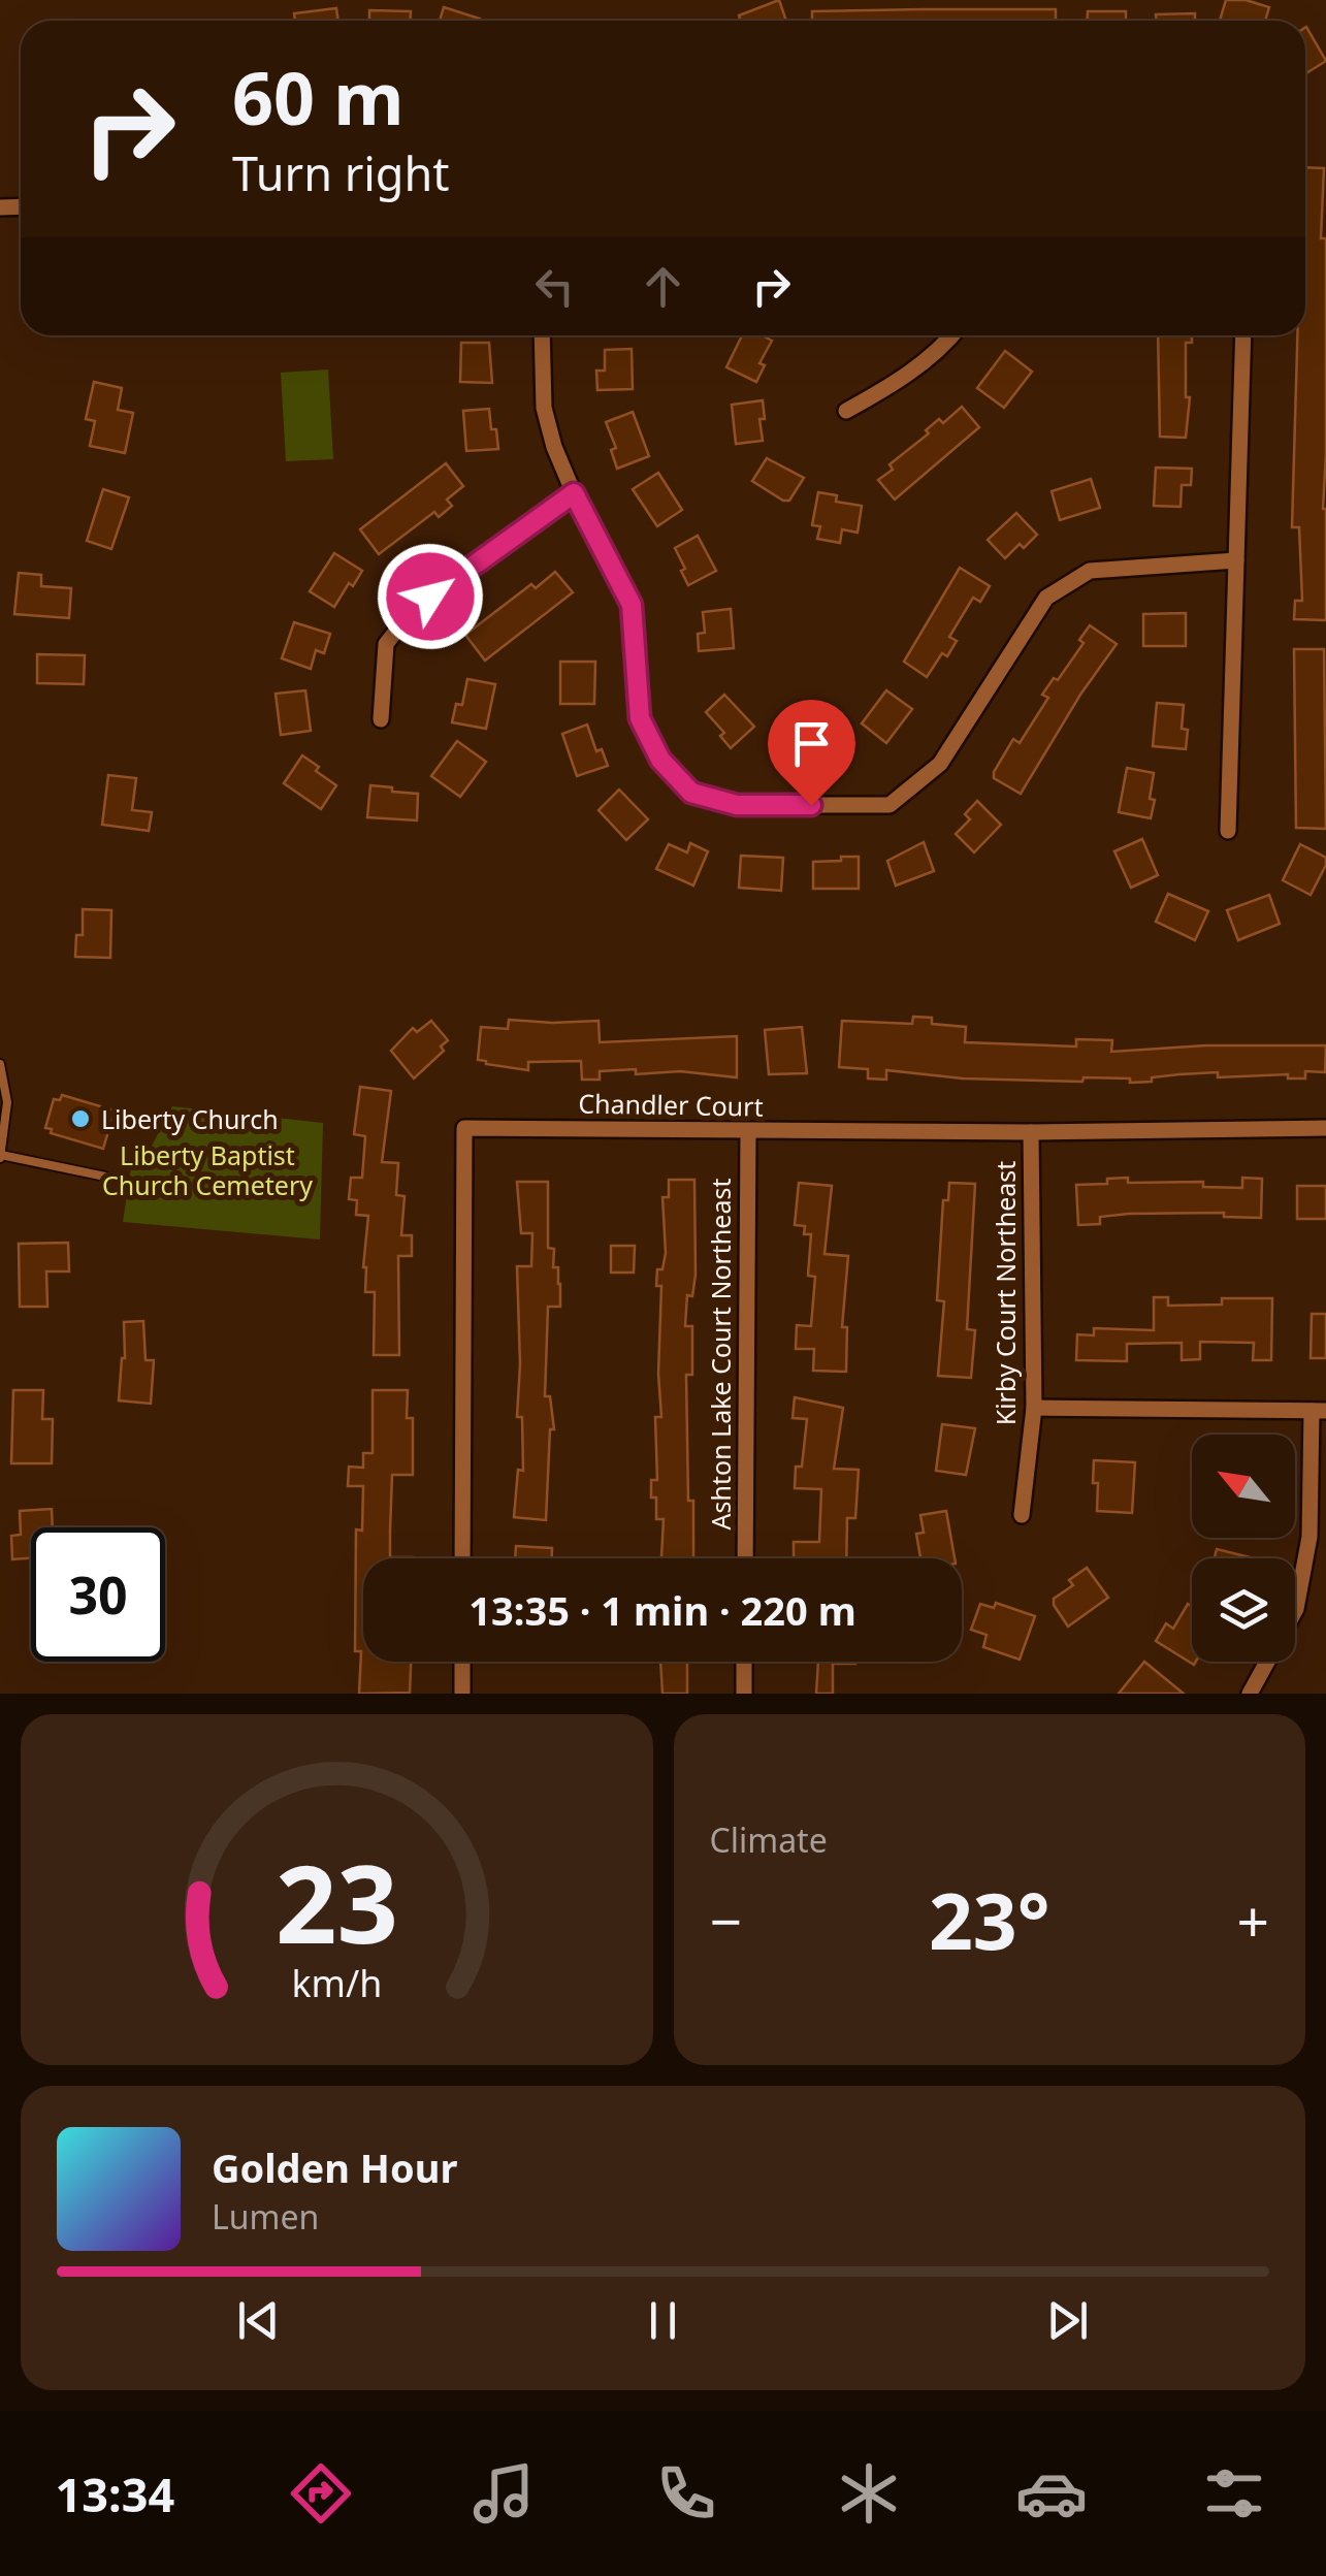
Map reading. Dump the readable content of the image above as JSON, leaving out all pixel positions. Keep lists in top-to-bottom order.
{
  "streets": {
    "street": ["Chandler Court", "Kirby Court Northeast", "Ashton Lake Court Northeast"]
  },
  "crossings": [
    ["Chandler Court", "Kirby Court Northeast"],
    ["Chandler Court", "Ashton Lake Court Northeast"]
  ],
  "parks": ["Liberty Baptist Church Cemetery"],
  "places": ["Liberty Church"],
  "north": "top left",
  "page": {
    "turn": ["60 m", "Turn right"],
    "limit": "30",
    "trip": "13:35 · 1 min · 220 m",
    "tile": "Climate",
    "heat": ["−", "23°", "+"],
    "song": ["Golden Hour", "Lumen"],
    "tabs": "13:34",
    "gauge": ["23", "km/h"]
  }
}
